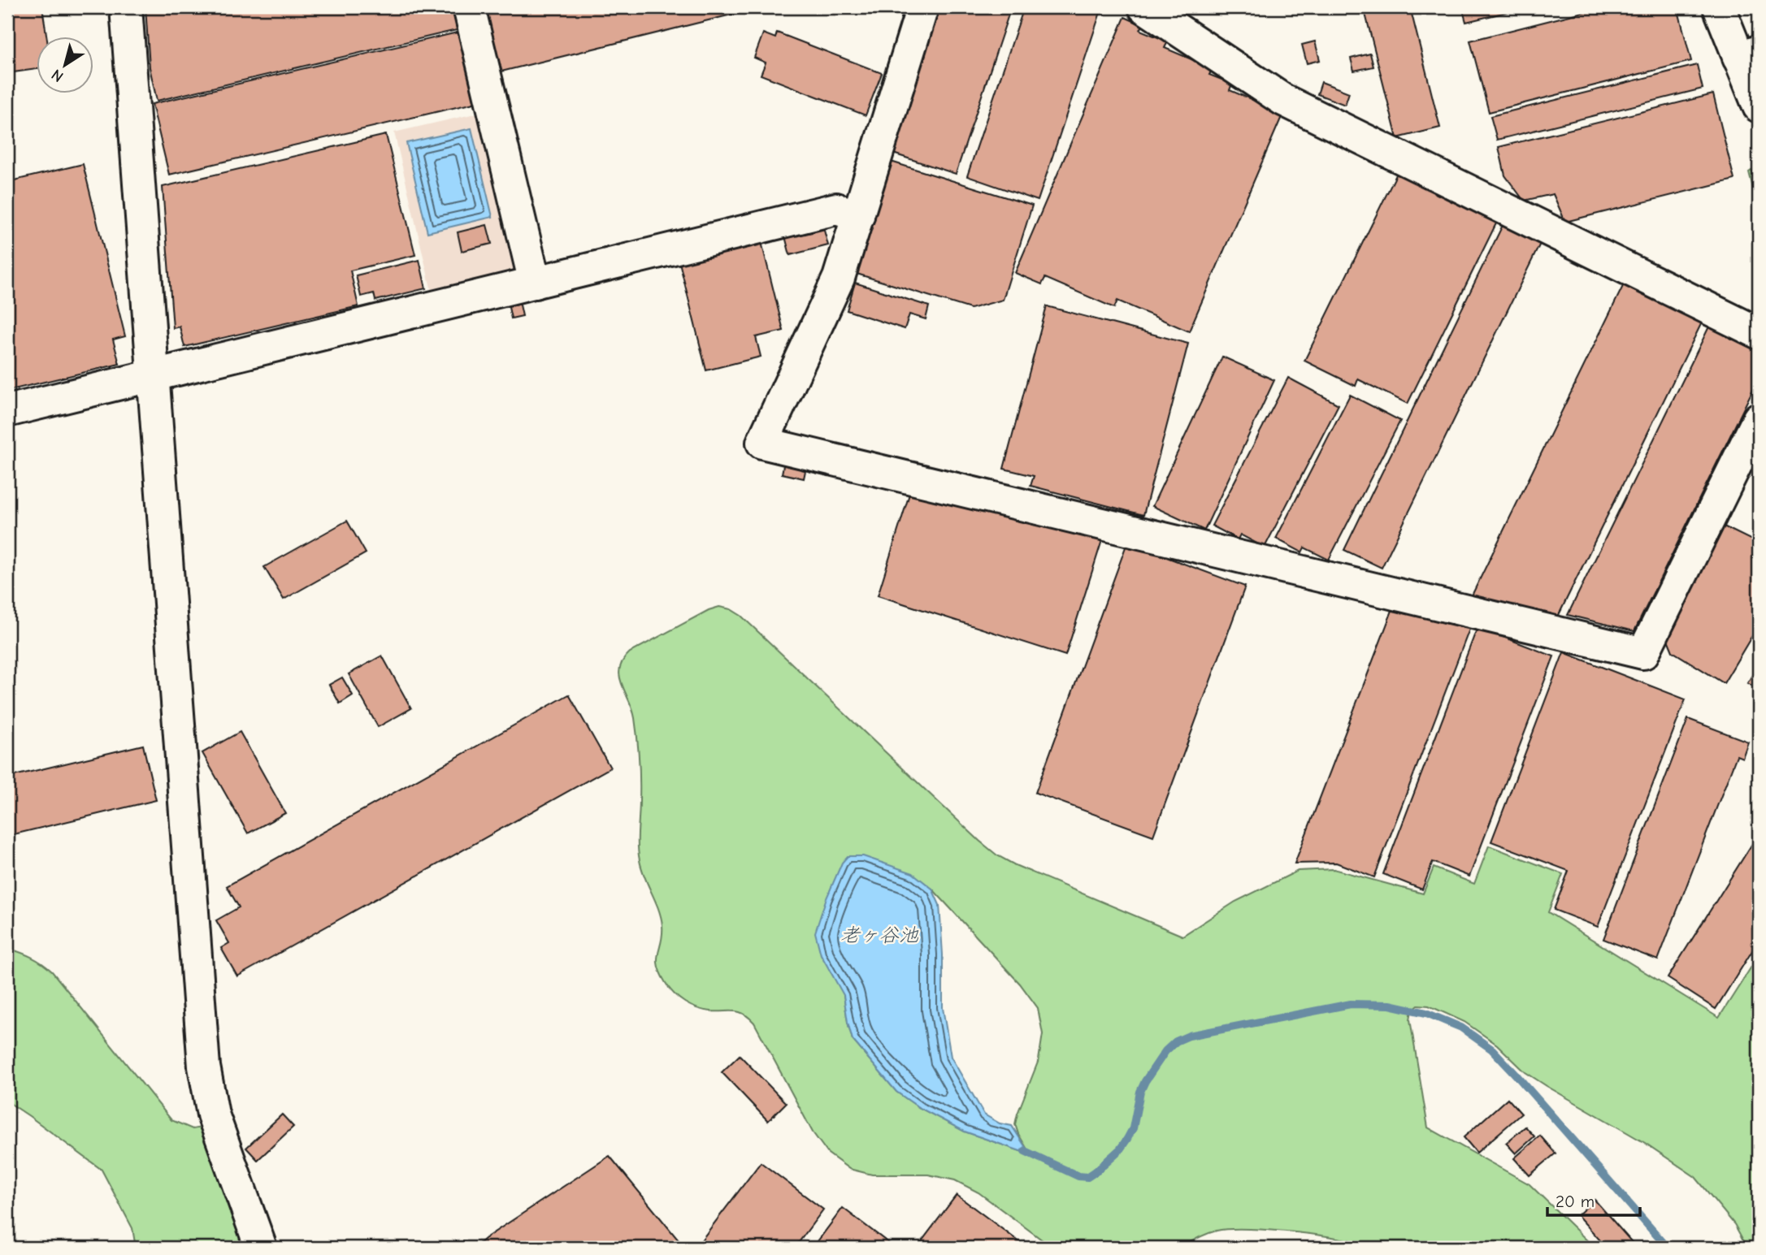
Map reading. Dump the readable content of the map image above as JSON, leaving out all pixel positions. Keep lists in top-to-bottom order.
{
  "water": ["老ヶ谷池"],
  "scale_bar": "20 m",
  "north": "bottom left"
}
